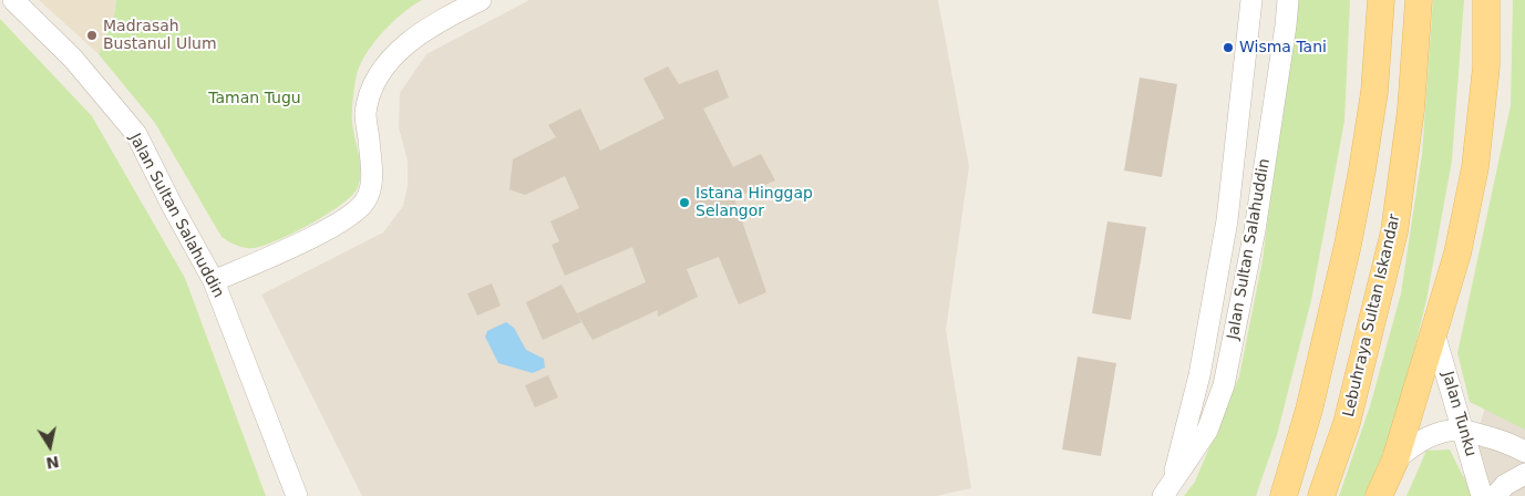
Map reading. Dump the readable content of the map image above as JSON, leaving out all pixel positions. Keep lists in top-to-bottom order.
{
  "streets": {
    "main road": ["Lebuhraya Sultan Iskandar"],
    "street": ["Jalan Sultan Salahuddin", "Jalan Tunku"]
  },
  "parks": ["Taman Tugu"],
  "places": ["Madrasah Bustanul Ulum", "Wisma Tani", "Istana Hinggap Selangor"],
  "north": "bottom"
}
